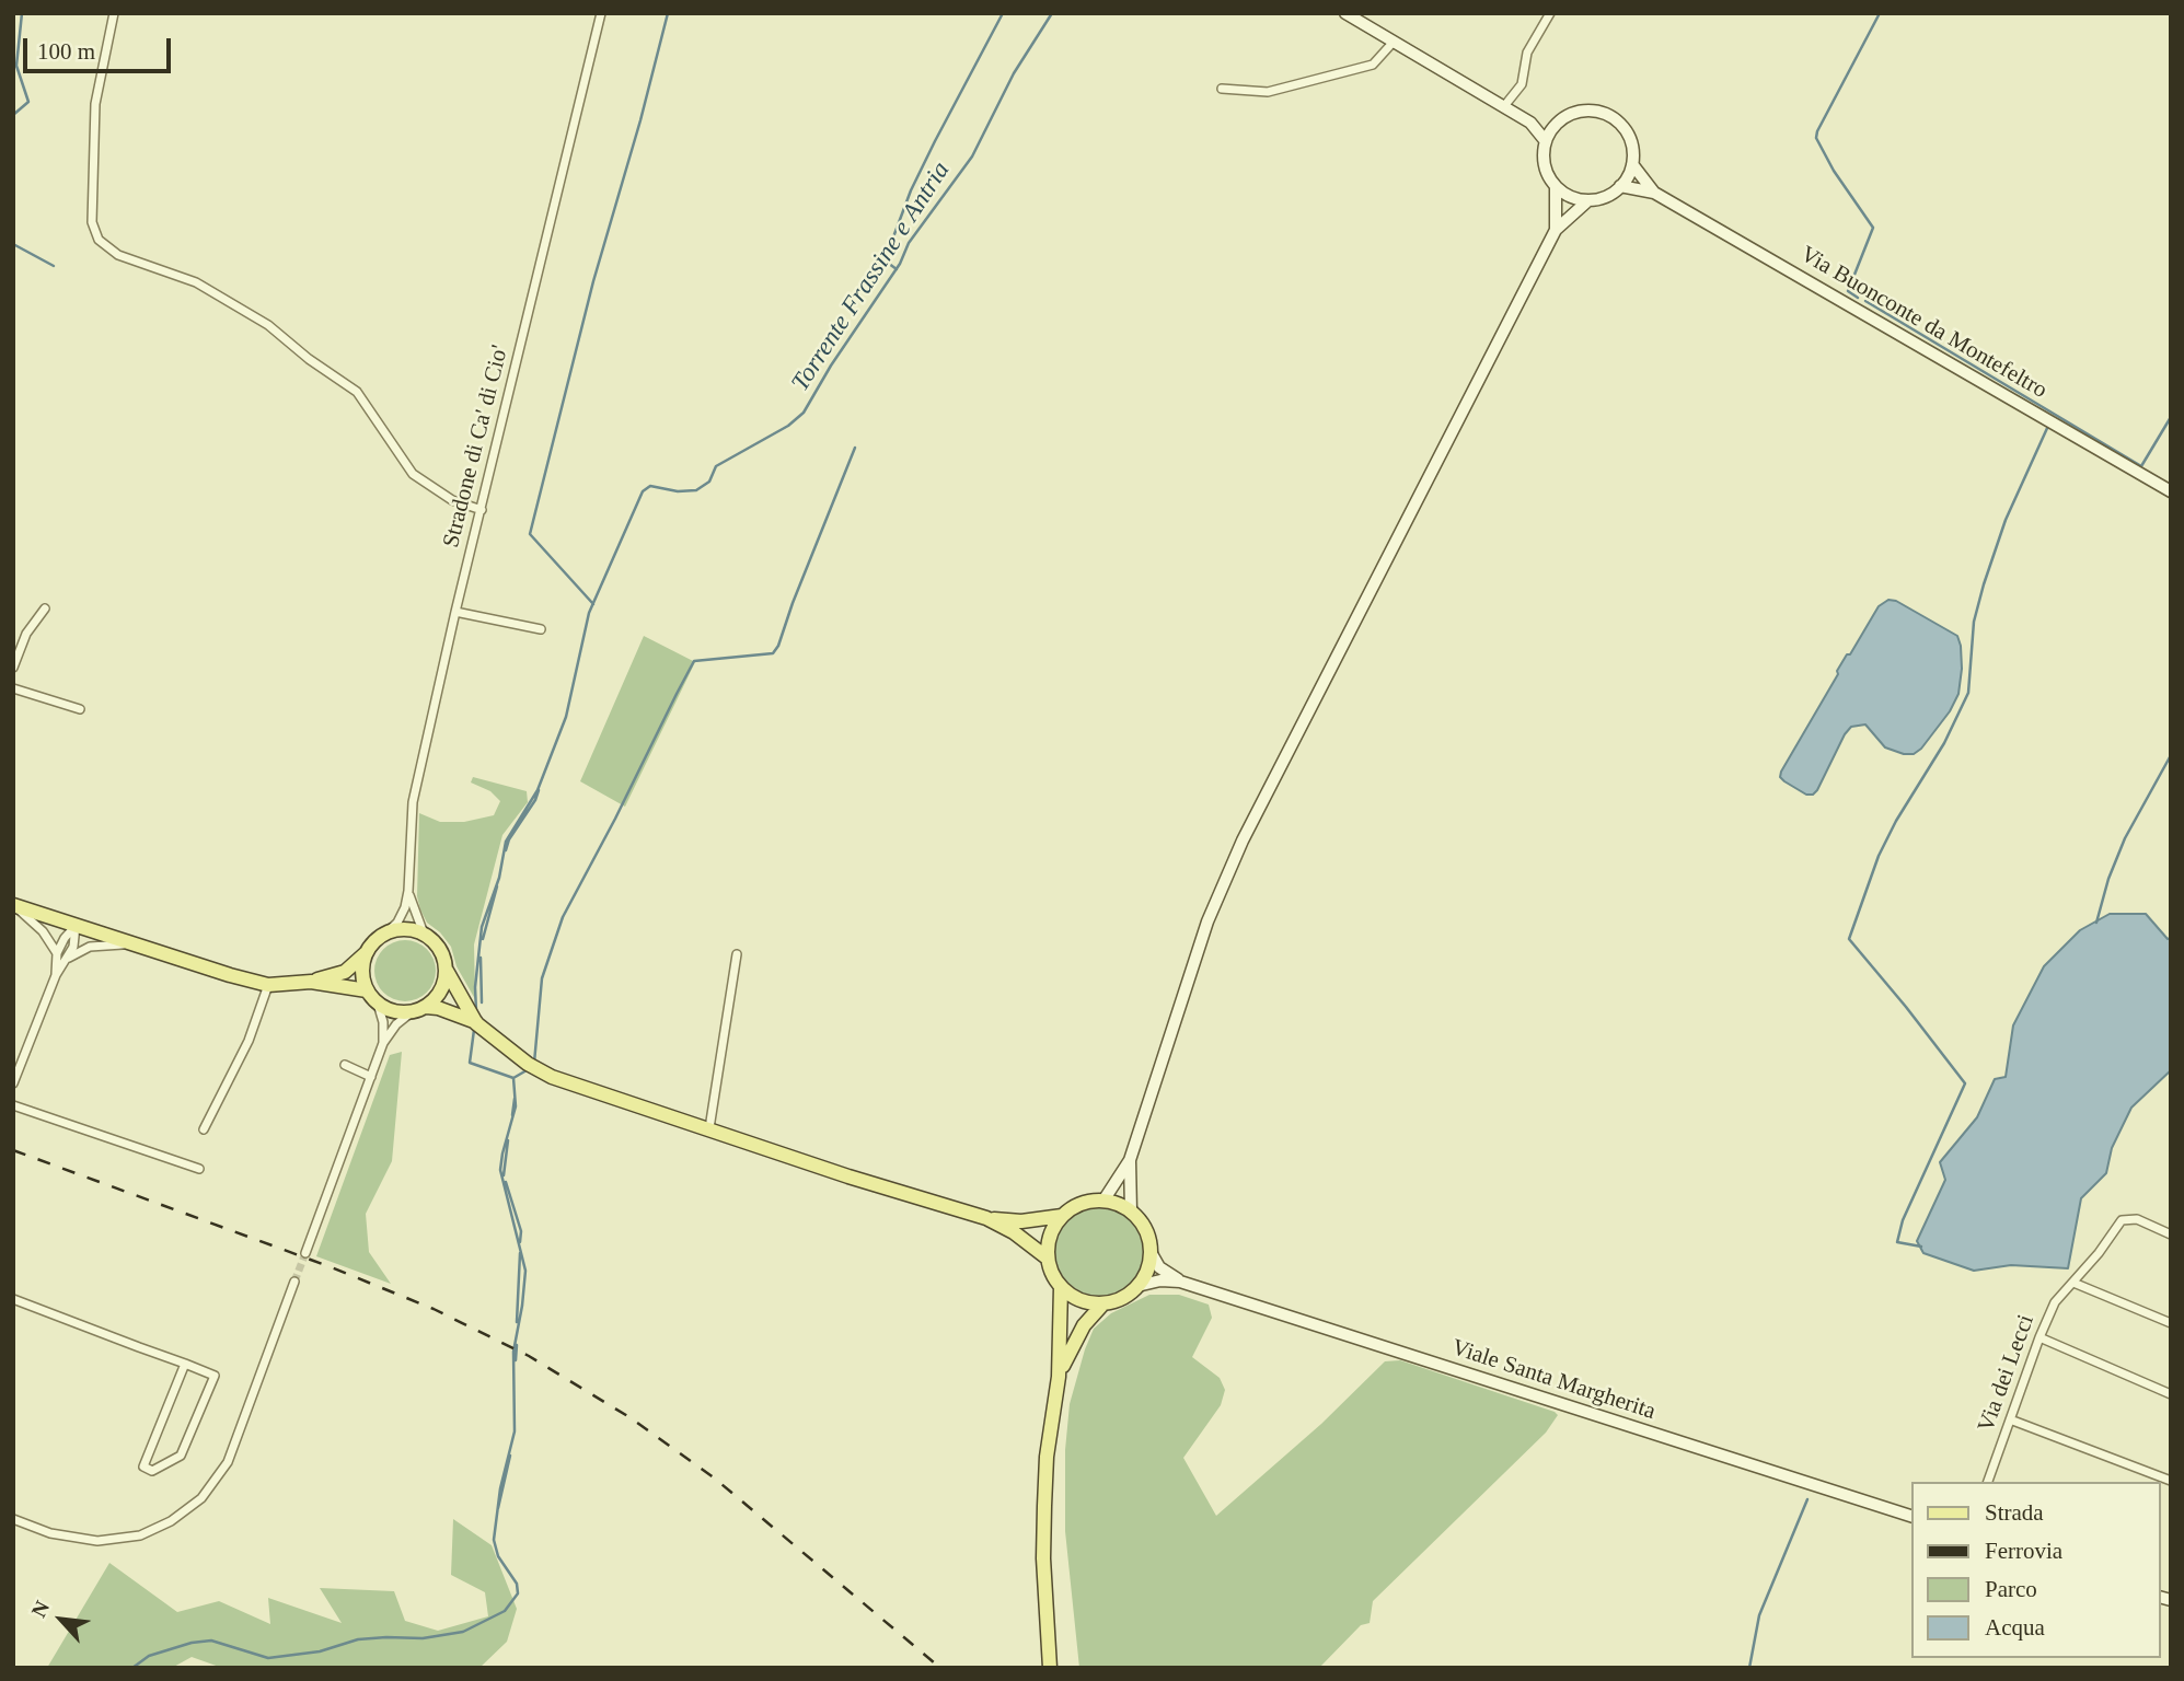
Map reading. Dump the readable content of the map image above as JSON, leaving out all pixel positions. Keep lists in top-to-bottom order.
{
  "streets": {
    "street": [
      "Via Buonconte da Montefeltro",
      "Stradone di Ca' di Cio'",
      "Via dei Lecci",
      "Viale Santa Margherita"
    ]
  },
  "water": ["Torrente Frassine e Antria"],
  "legend": [
    "Strada",
    "Ferrovia",
    "Parco",
    "Acqua"
  ],
  "scale_bar": "100 m",
  "north": "top left"
}
